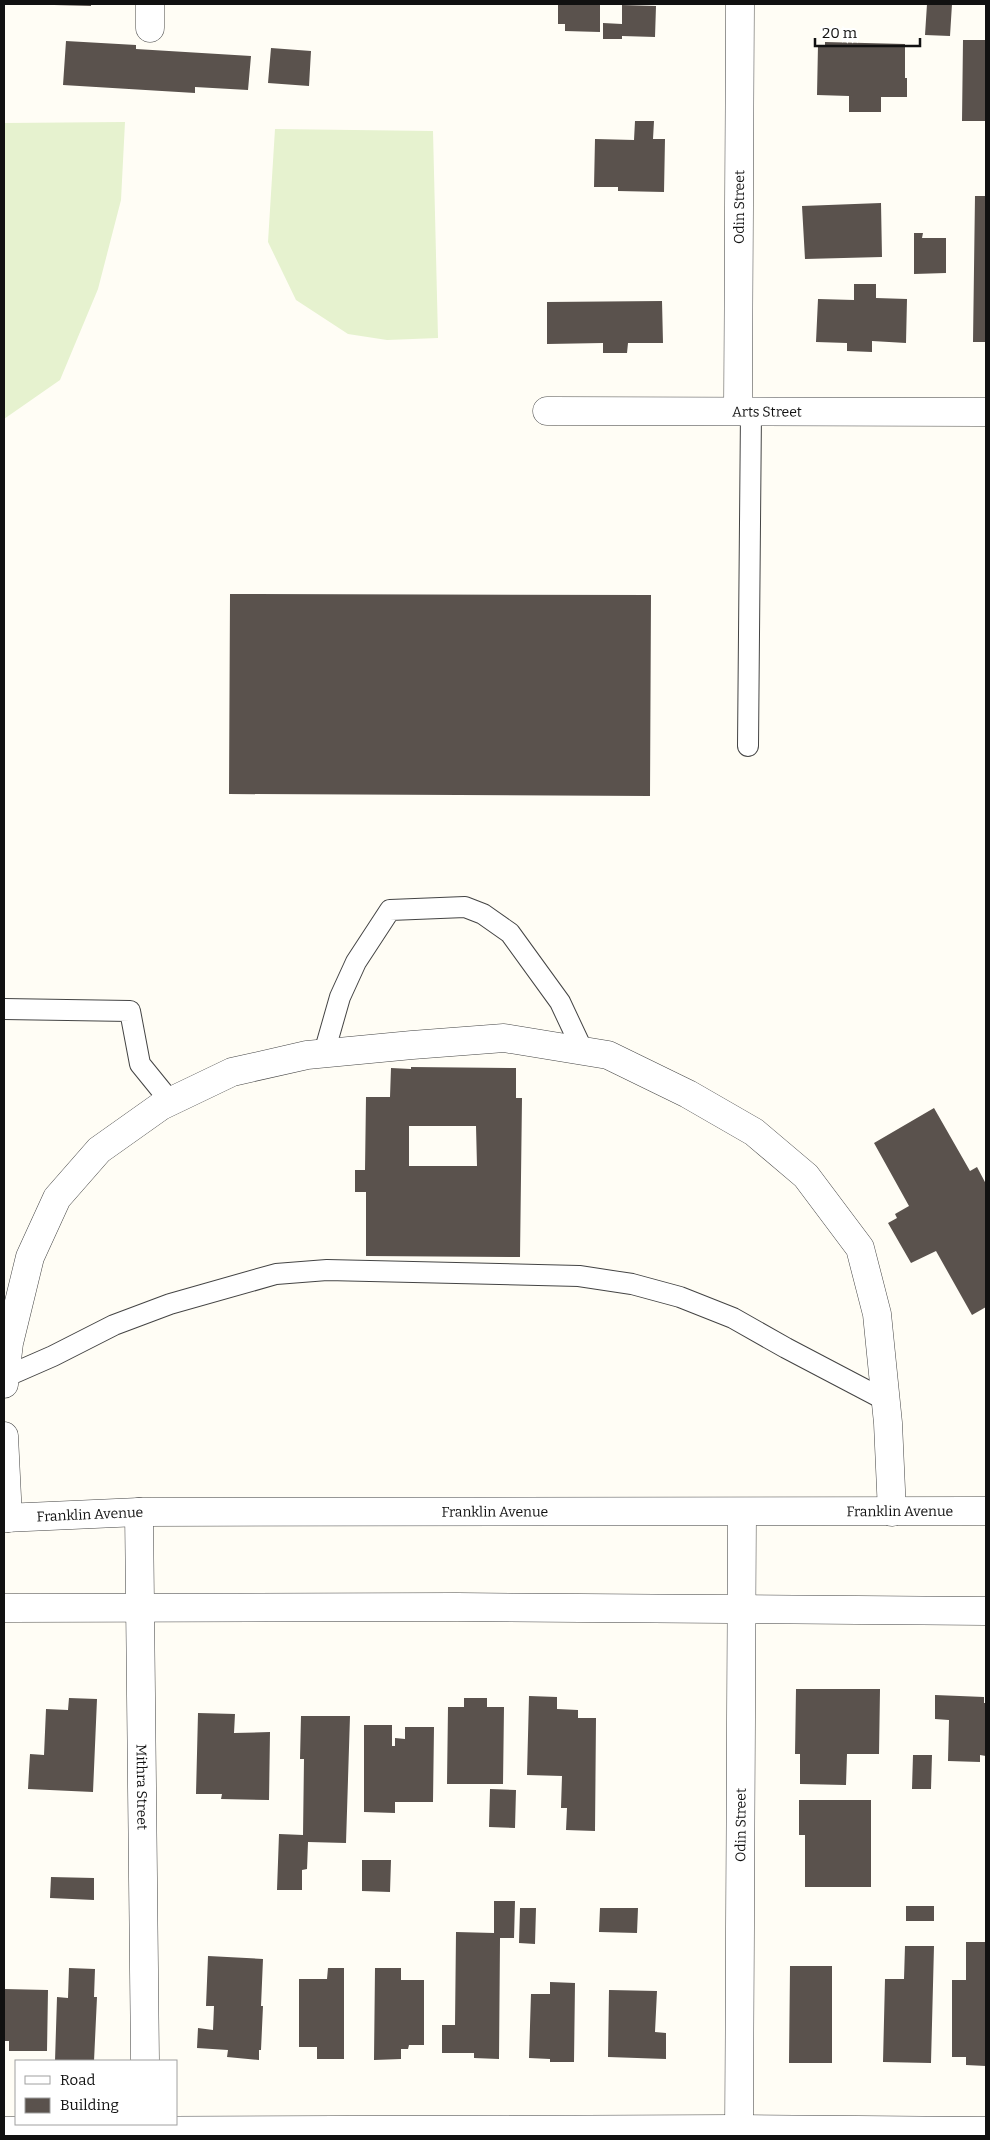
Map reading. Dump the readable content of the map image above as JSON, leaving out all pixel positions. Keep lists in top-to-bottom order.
{
  "streets": {
    "street": [
      "Odin Street",
      "Arts Street",
      "Franklin Avenue",
      "Mithra Street"
    ]
  },
  "crossings": [
    ["Odin Street", "Arts Street"],
    ["Odin Street", "Franklin Avenue"],
    ["Franklin Avenue", "Mithra Street"]
  ],
  "legend": ["Road", "Building"],
  "scale_bar": "20 m"
}
